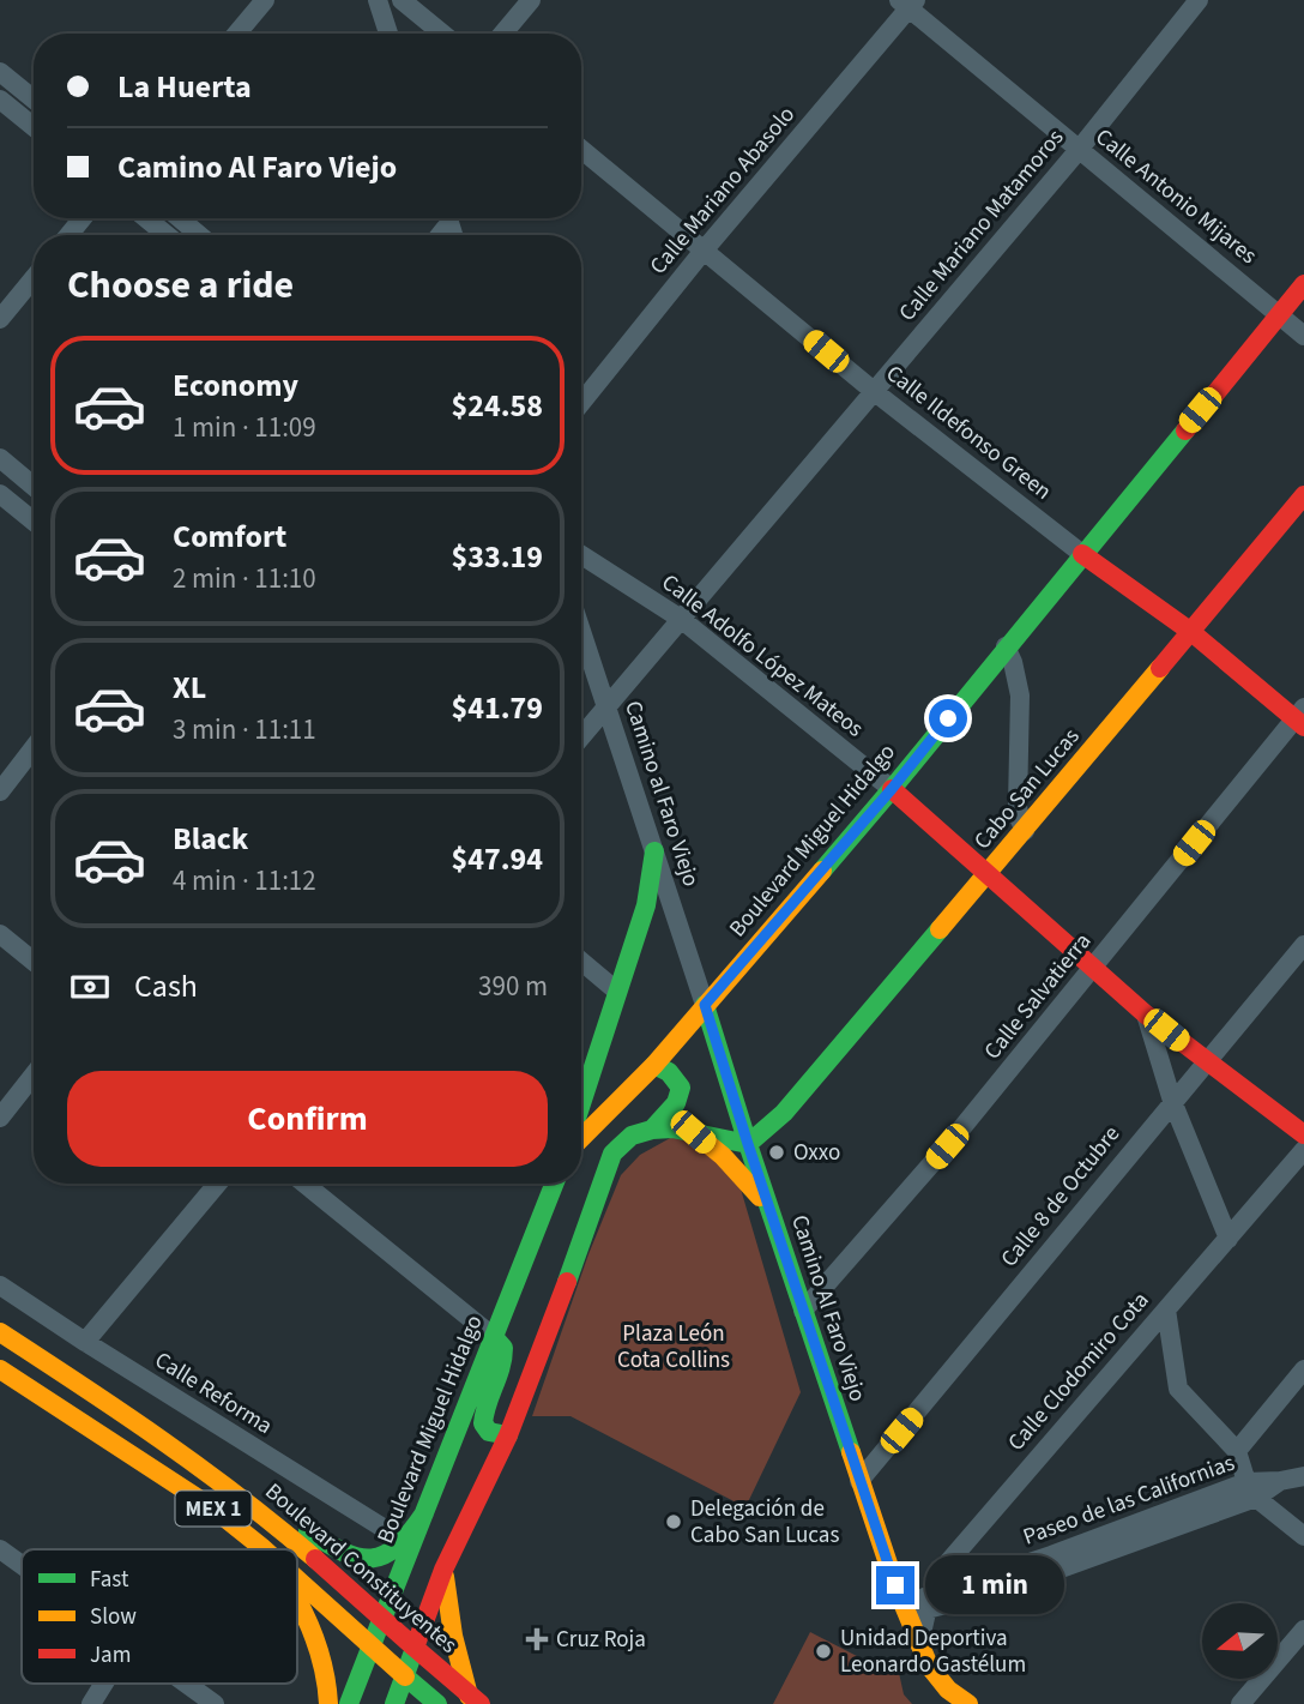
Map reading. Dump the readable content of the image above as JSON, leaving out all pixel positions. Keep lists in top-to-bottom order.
{
  "streets": {
    "main road": [
      "Calle Ildefonso Green",
      "Calle Adolfo López Mateos",
      "Cabo San Lucas",
      "Boulevard Miguel Hidalgo",
      "Camino Al Faro Viejo",
      "MEX 1",
      "Boulevard Constituyentes"
    ],
    "street": [
      "Calle Mariano Abasolo",
      "Calle Antonio Mijares",
      "Calle Mariano Matamoros",
      "Camino al Faro Viejo",
      "Calle Salvatierra",
      "Calle 8 de Octubre",
      "Calle Clodomiro Cota",
      "Calle Reforma",
      "Paseo de las Californias"
    ]
  },
  "crossings": [
    ["Calle Mariano Abasolo", "Calle Antonio Mijares"],
    ["Calle Mariano Abasolo", "Calle Ildefonso Green"],
    ["Calle Antonio Mijares", "Calle Mariano Matamoros"],
    ["Calle Antonio Mijares", "Boulevard Miguel Hidalgo"],
    ["Calle Mariano Matamoros", "Calle Ildefonso Green"],
    ["Calle Mariano Matamoros", "Calle Adolfo López Mateos"],
    ["Calle Mariano Matamoros", "Camino al Faro Viejo"],
    ["Calle Ildefonso Green", "Cabo San Lucas"],
    ["Calle Ildefonso Green", "Boulevard Miguel Hidalgo"],
    ["Calle Ildefonso Green", "Calle Salvatierra"],
    ["Calle Adolfo López Mateos", "Cabo San Lucas"],
    ["Calle Adolfo López Mateos", "Boulevard Miguel Hidalgo"],
    ["Calle Adolfo López Mateos", "Calle Salvatierra"],
    ["Calle Adolfo López Mateos", "Calle 8 de Octubre"],
    ["Cabo San Lucas", "Camino Al Faro Viejo"],
    ["Camino al Faro Viejo", "Boulevard Miguel Hidalgo"],
    ["Camino al Faro Viejo", "Camino Al Faro Viejo"],
    ["Boulevard Miguel Hidalgo", "Camino Al Faro Viejo"],
    ["Boulevard Miguel Hidalgo", "MEX 1"],
    ["Boulevard Miguel Hidalgo", "Boulevard Constituyentes"],
    ["Calle Salvatierra", "Camino Al Faro Viejo"],
    ["Calle 8 de Octubre", "Camino Al Faro Viejo"],
    ["Camino Al Faro Viejo", "Calle Clodomiro Cota"],
    ["Camino Al Faro Viejo", "Paseo de las Californias"],
    ["Calle Clodomiro Cota", "Paseo de las Californias"]
  ],
  "parks": ["Plaza León Cota Collins"],
  "places": {
    "other": ["Oxxo", "Delegación de Cabo San Lucas", "Unidad Deportiva Leonardo Gastélum"],
    "health": ["Cruz Roja"]
  },
  "legend": ["Fast", "Slow", "Jam"],
  "north": "left",
  "page": {
    "banner": ["La Huerta", "Camino Al Faro Viejo"],
    "heading": "Choose a ride",
    "list": [
      {
        "name": "Economy",
        "note": "1 min · 11:09",
        "value": "$24.58"
      },
      {
        "name": "Comfort",
        "note": "2 min · 11:10",
        "value": "$33.19"
      },
      {
        "name": "XL",
        "note": "3 min · 11:11",
        "value": "$41.79"
      },
      {
        "name": "Black",
        "note": "4 min · 11:12",
        "value": "$47.94"
      }
    ],
    "pay": ["Cash", "390 m"],
    "buttons": "Confirm",
    "bubble": "1 min"
  }
}
